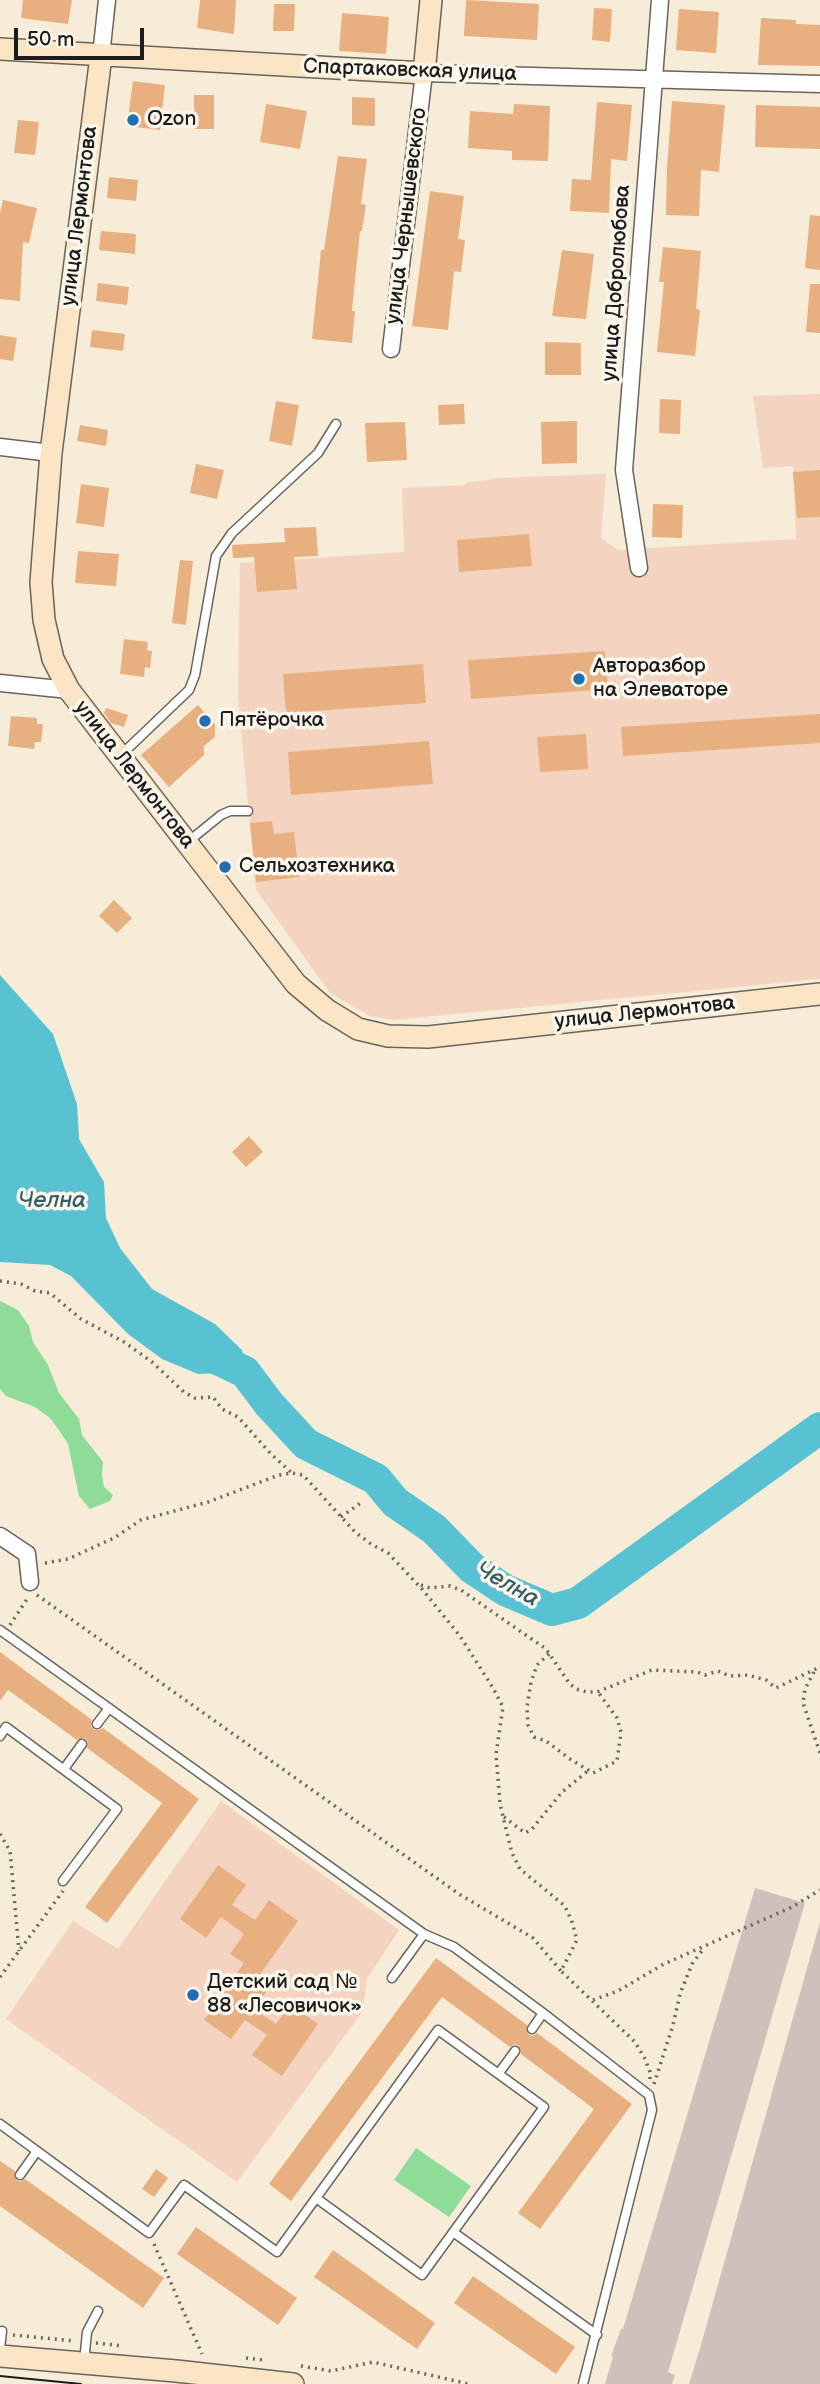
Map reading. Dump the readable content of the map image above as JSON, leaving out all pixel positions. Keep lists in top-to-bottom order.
{
  "streets": {
    "street": [
      "Спартаковская улица",
      "улица Лермонтова",
      "улица Чернышевского",
      "улица Добролюбова"
    ]
  },
  "crossings": [
    ["Спартаковская улица", "улица Лермонтова"],
    ["Спартаковская улица", "улица Чернышевского"],
    ["Спартаковская улица", "улица Добролюбова"]
  ],
  "water": ["Челна"],
  "places": [
    "Ozon",
    "Авторазбор на Элеваторе",
    "Пятёрочка",
    "Сельхозтехника",
    "Детский сад № 88 «Лесовичок»"
  ],
  "scale_bar": "50 m"
}
